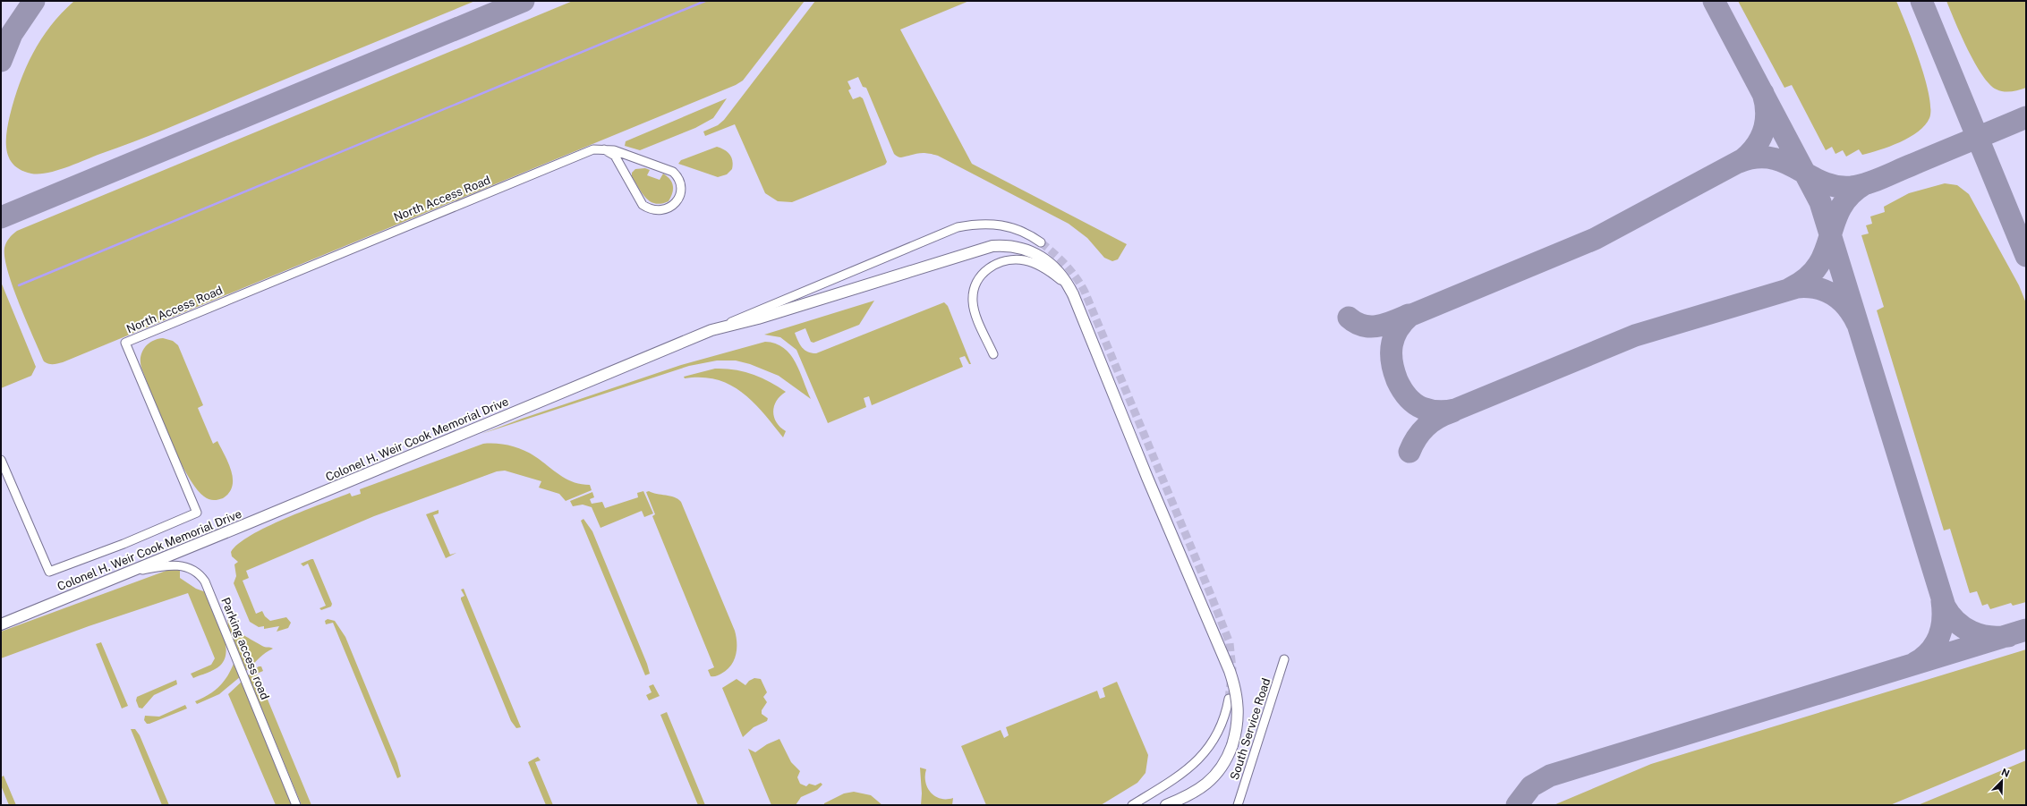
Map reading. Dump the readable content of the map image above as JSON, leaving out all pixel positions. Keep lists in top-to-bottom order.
{
  "streets": {
    "street": [
      "North Access Road",
      "Colonel H. Weir Cook Memorial Drive",
      "Parking access road",
      "South Service Road"
    ]
  },
  "crossings": [
    ["Colonel H. Weir Cook Memorial Drive", "Parking access road"]
  ],
  "north": "top right"
}
